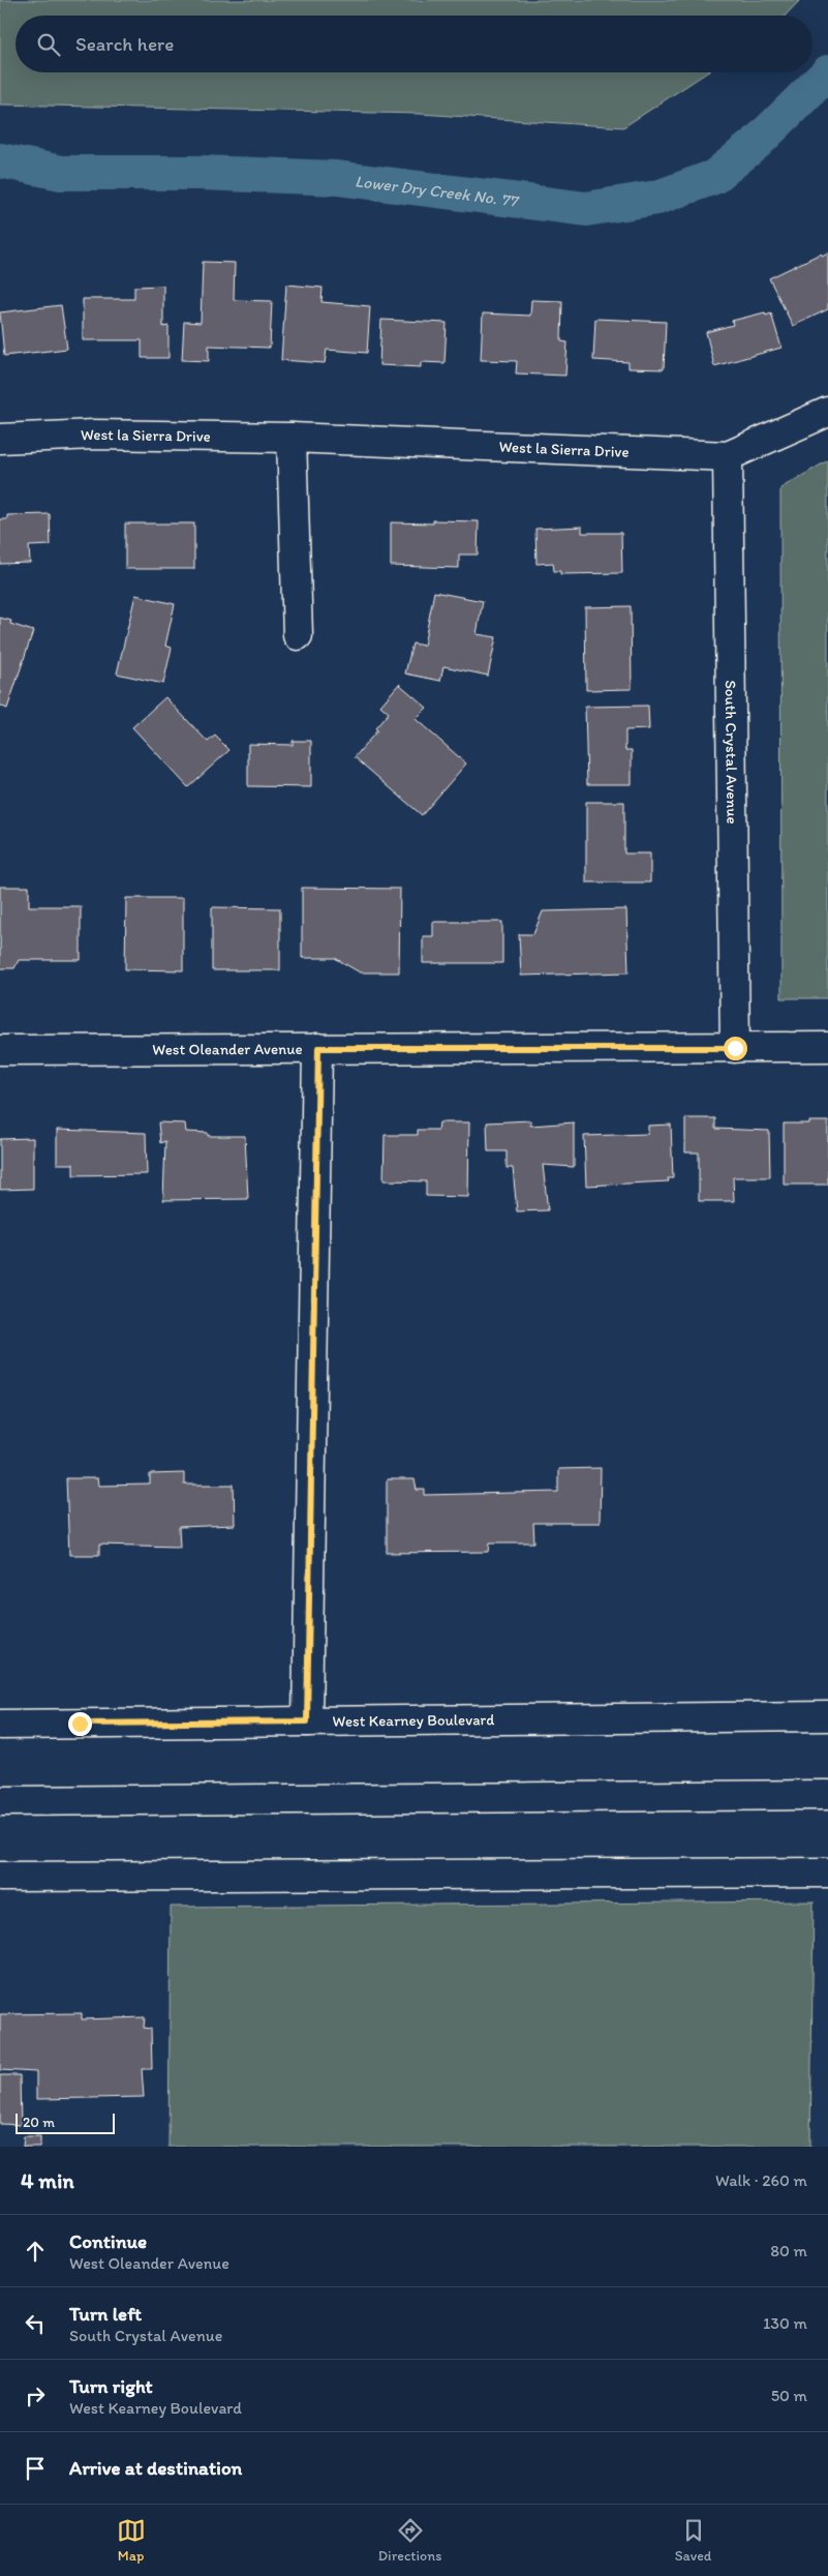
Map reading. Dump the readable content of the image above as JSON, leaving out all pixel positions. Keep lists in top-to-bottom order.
{
  "streets": {
    "street": [
      "West la Sierra Drive",
      "South Crystal Avenue",
      "West Oleander Avenue",
      "West Kearney Boulevard"
    ]
  },
  "crossings": [
    ["West la Sierra Drive", "South Crystal Avenue"],
    ["South Crystal Avenue", "West Oleander Avenue"]
  ],
  "water": ["Lower Dry Creek No. 77"],
  "scale_bar": "20 m",
  "page": {
    "search": "Search here",
    "scale": "20 m",
    "heading": ["4 min", "Walk · 260 m"],
    "list": [
      ["Continue", "West Oleander Avenue", "80 m"],
      ["Turn left", "South Crystal Avenue", "130 m"],
      ["Turn right", "West Kearney Boulevard", "50 m"],
      "Arrive at destination"
    ],
    "nav": ["Map", "Directions", "Saved"]
  }
}
